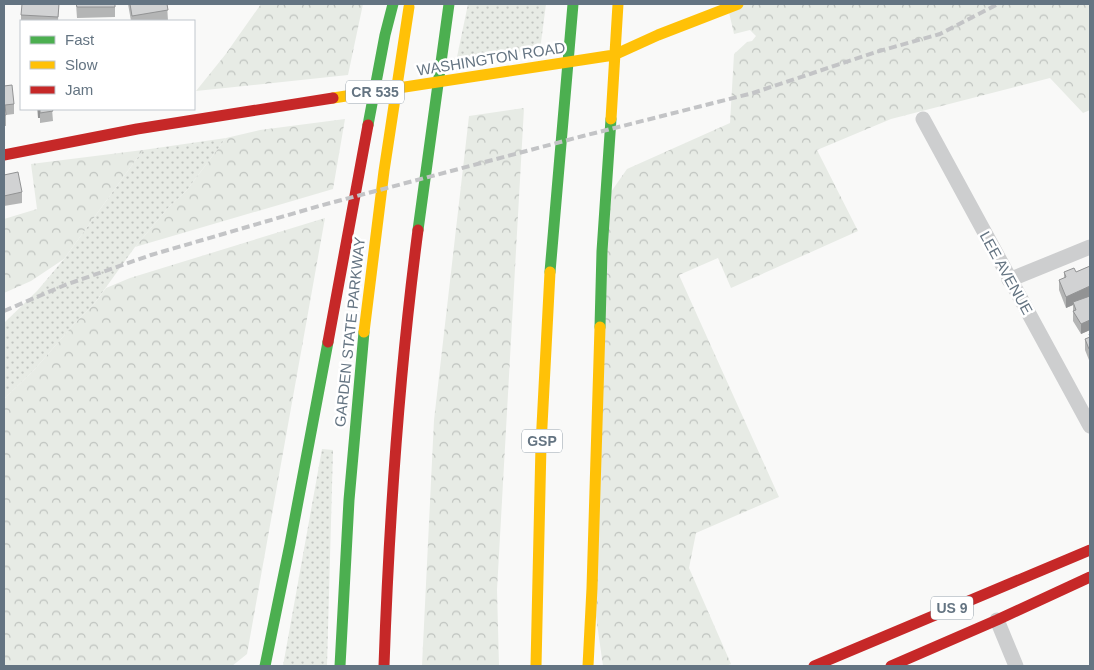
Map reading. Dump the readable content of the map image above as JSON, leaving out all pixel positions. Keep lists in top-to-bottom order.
{
  "streets": {
    "main road": [
      "WASHINGTON ROAD",
      "CR 535",
      "GARDEN STATE PARKWAY",
      "GSP",
      "US 9"
    ],
    "street": ["LEE AVENUE"]
  },
  "legend": ["Fast", "Slow", "Jam"]
}
